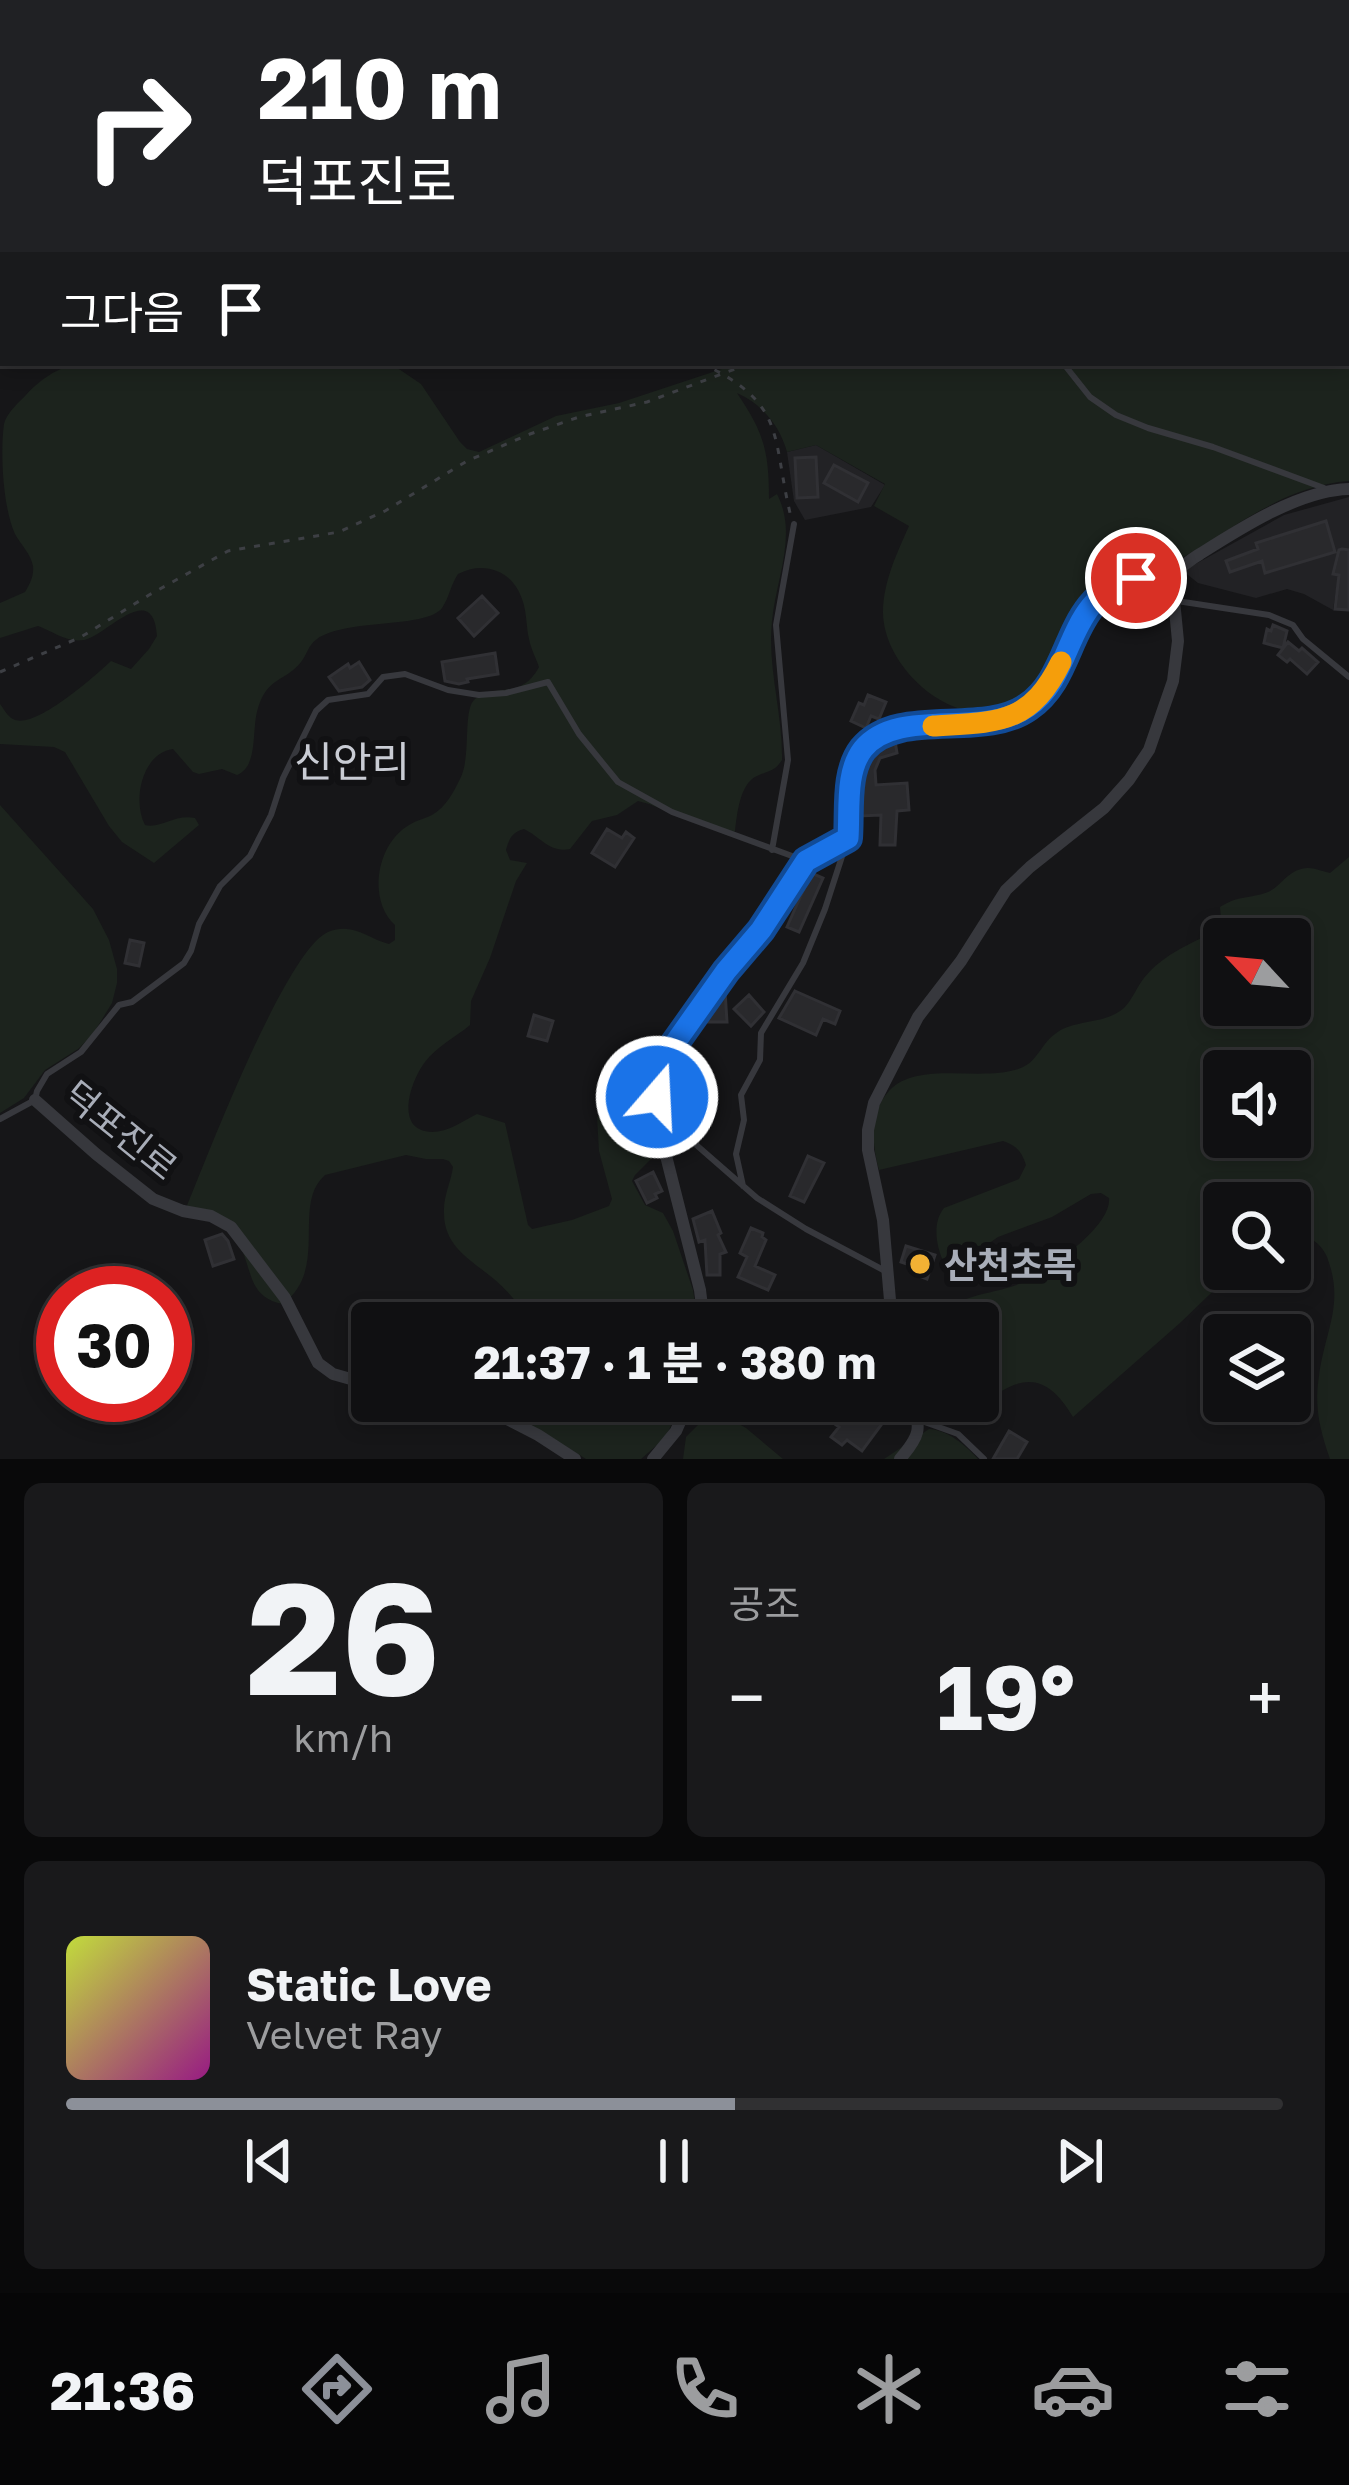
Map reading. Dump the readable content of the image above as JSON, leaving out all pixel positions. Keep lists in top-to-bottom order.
{
  "streets": {
    "street": ["덕포진로"]
  },
  "districts": ["신안리"],
  "places": ["산천초목"],
  "north": "top left",
  "page": {
    "turn": ["210 m", "덕포진로"],
    "then": "그다음",
    "limit": "30",
    "trip": "21:37 · 1 분 · 380 m",
    "tile": [
      ["26", "km/h"],
      "공조"
    ],
    "heat": ["−", "19°", "+"],
    "song": ["Static Love", "Velvet Ray"],
    "tabs": "21:36"
  }
}
